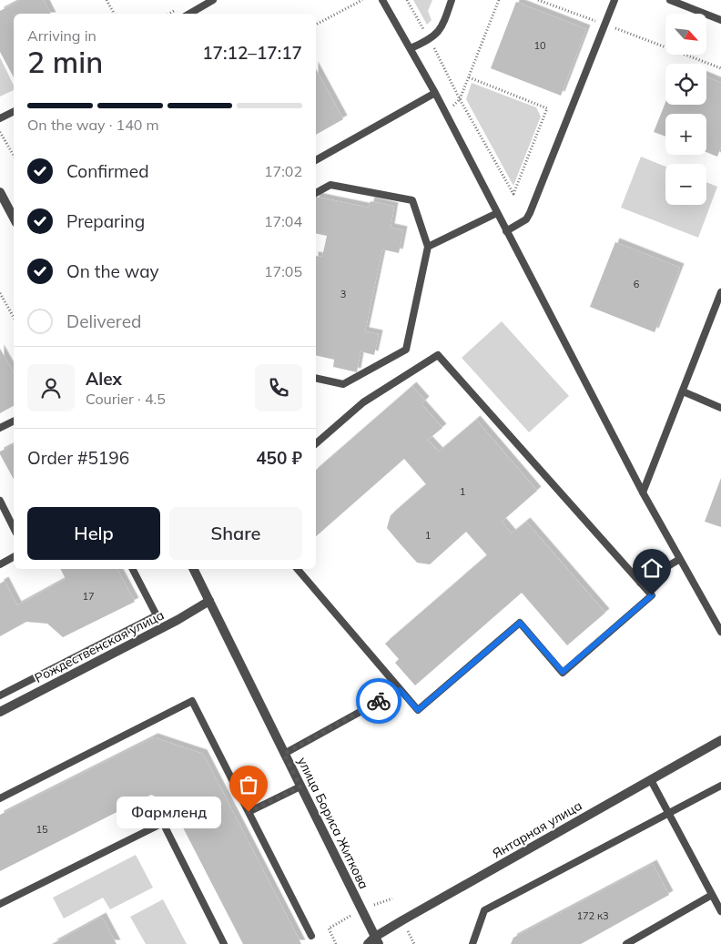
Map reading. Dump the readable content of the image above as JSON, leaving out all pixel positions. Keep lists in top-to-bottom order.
{
  "streets": {
    "street": ["Рождественская улица", "улица Бориса Житкова", "Янтарная улица"]
  },
  "crossings": [
    ["Рождественская улица", "улица Бориса Житкова"],
    ["улица Бориса Житкова", "Янтарная улица"]
  ],
  "places": ["Фармленд"],
  "house_numbers": [
    "10",
    "6",
    "3",
    "1",
    "1",
    "17",
    "15",
    "172 к3"
  ],
  "north": "bottom right",
  "page": {
    "map_buttons": ["+", "−"],
    "heading": ["2 min", "Arriving in", "17:12–17:17"],
    "panel": [
      "Alex",
      "Courier · 4.5",
      "Order #5196",
      "450 ₽"
    ],
    "bar": "On the way · 140 m",
    "list": [
      ["Confirmed", "17:02"],
      ["Preparing", "17:04"],
      ["On the way", "17:05"],
      "Delivered"
    ],
    "buttons": ["Help", "Share"],
    "bubble": "Фармленд"
  }
}
